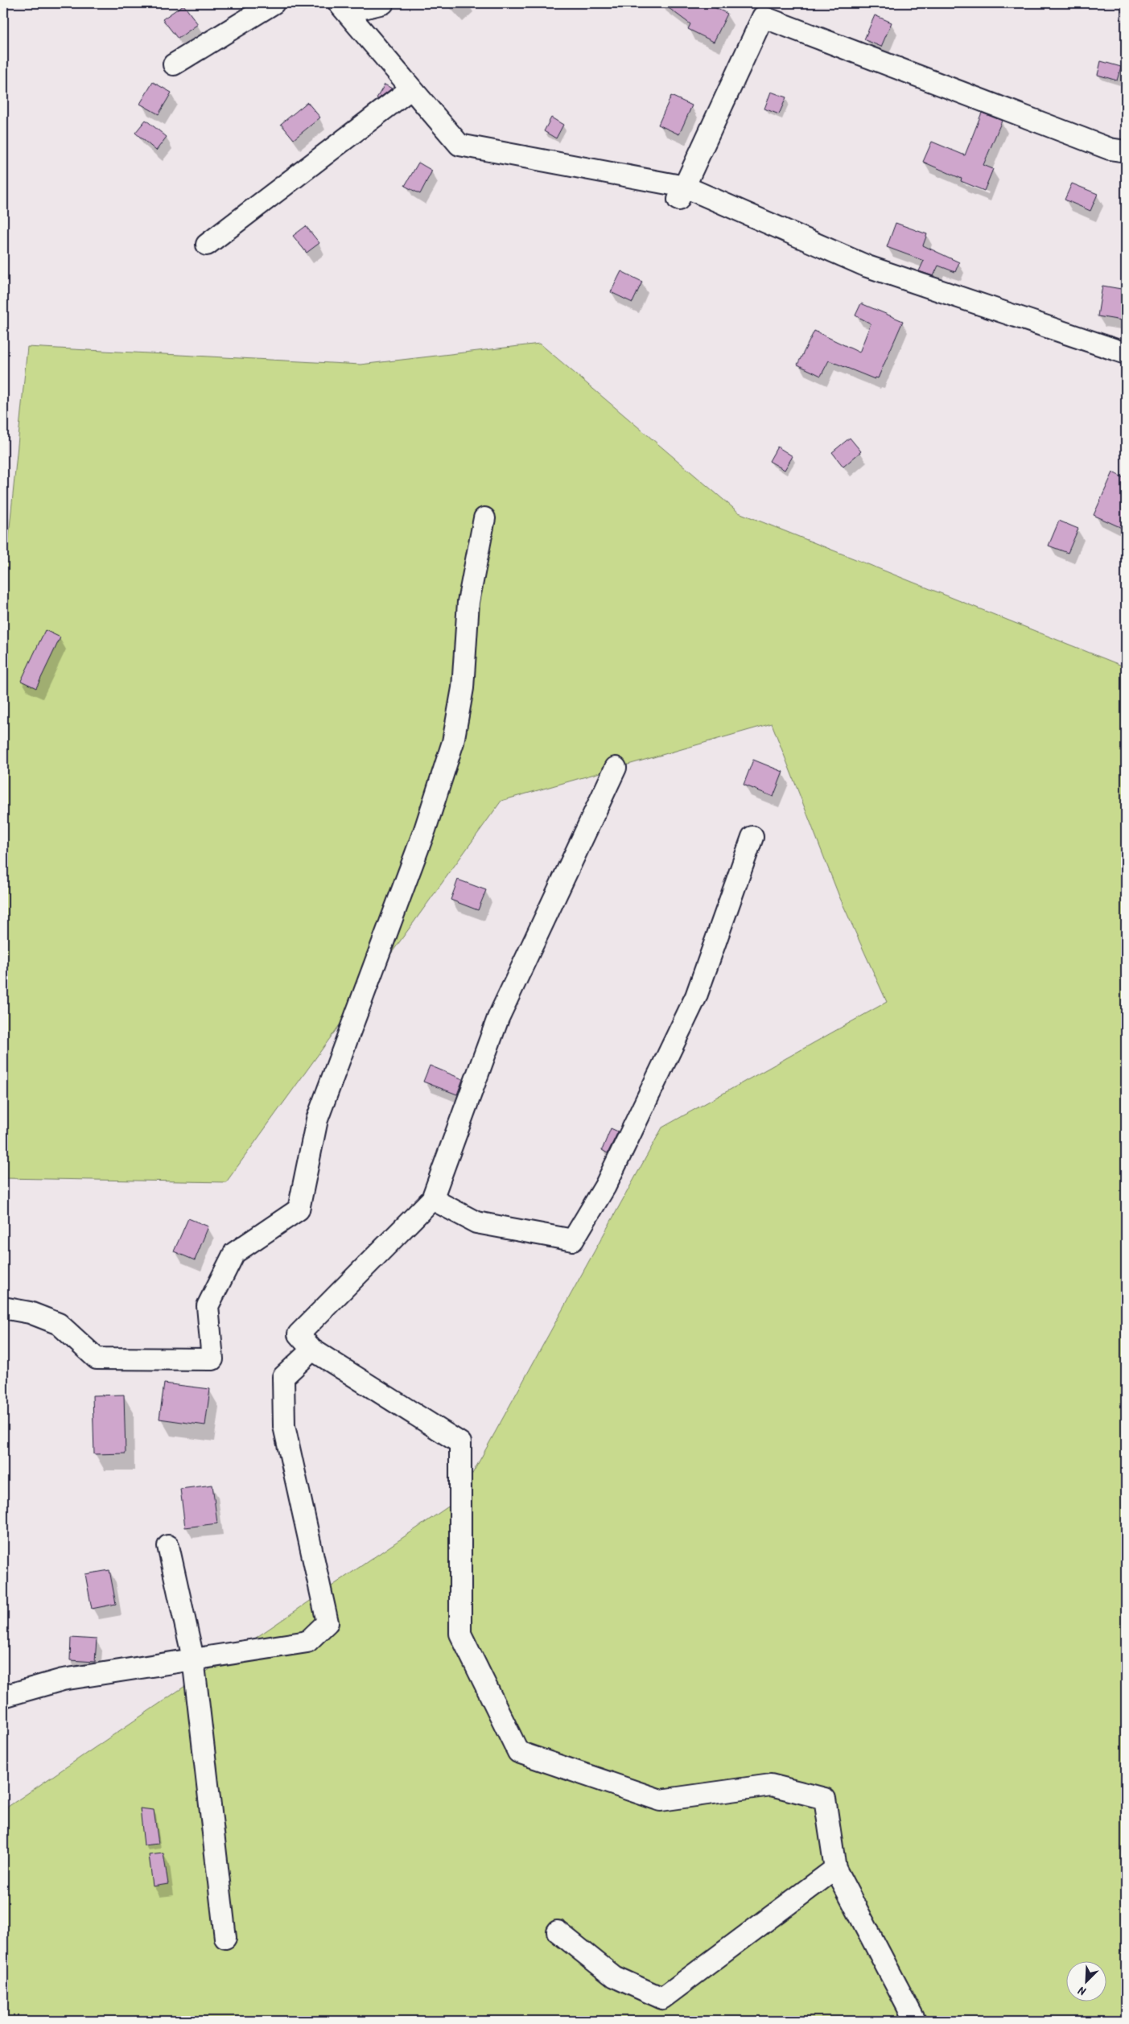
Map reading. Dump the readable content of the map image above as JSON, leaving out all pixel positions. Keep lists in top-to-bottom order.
{
  "north": "bottom left"
}
